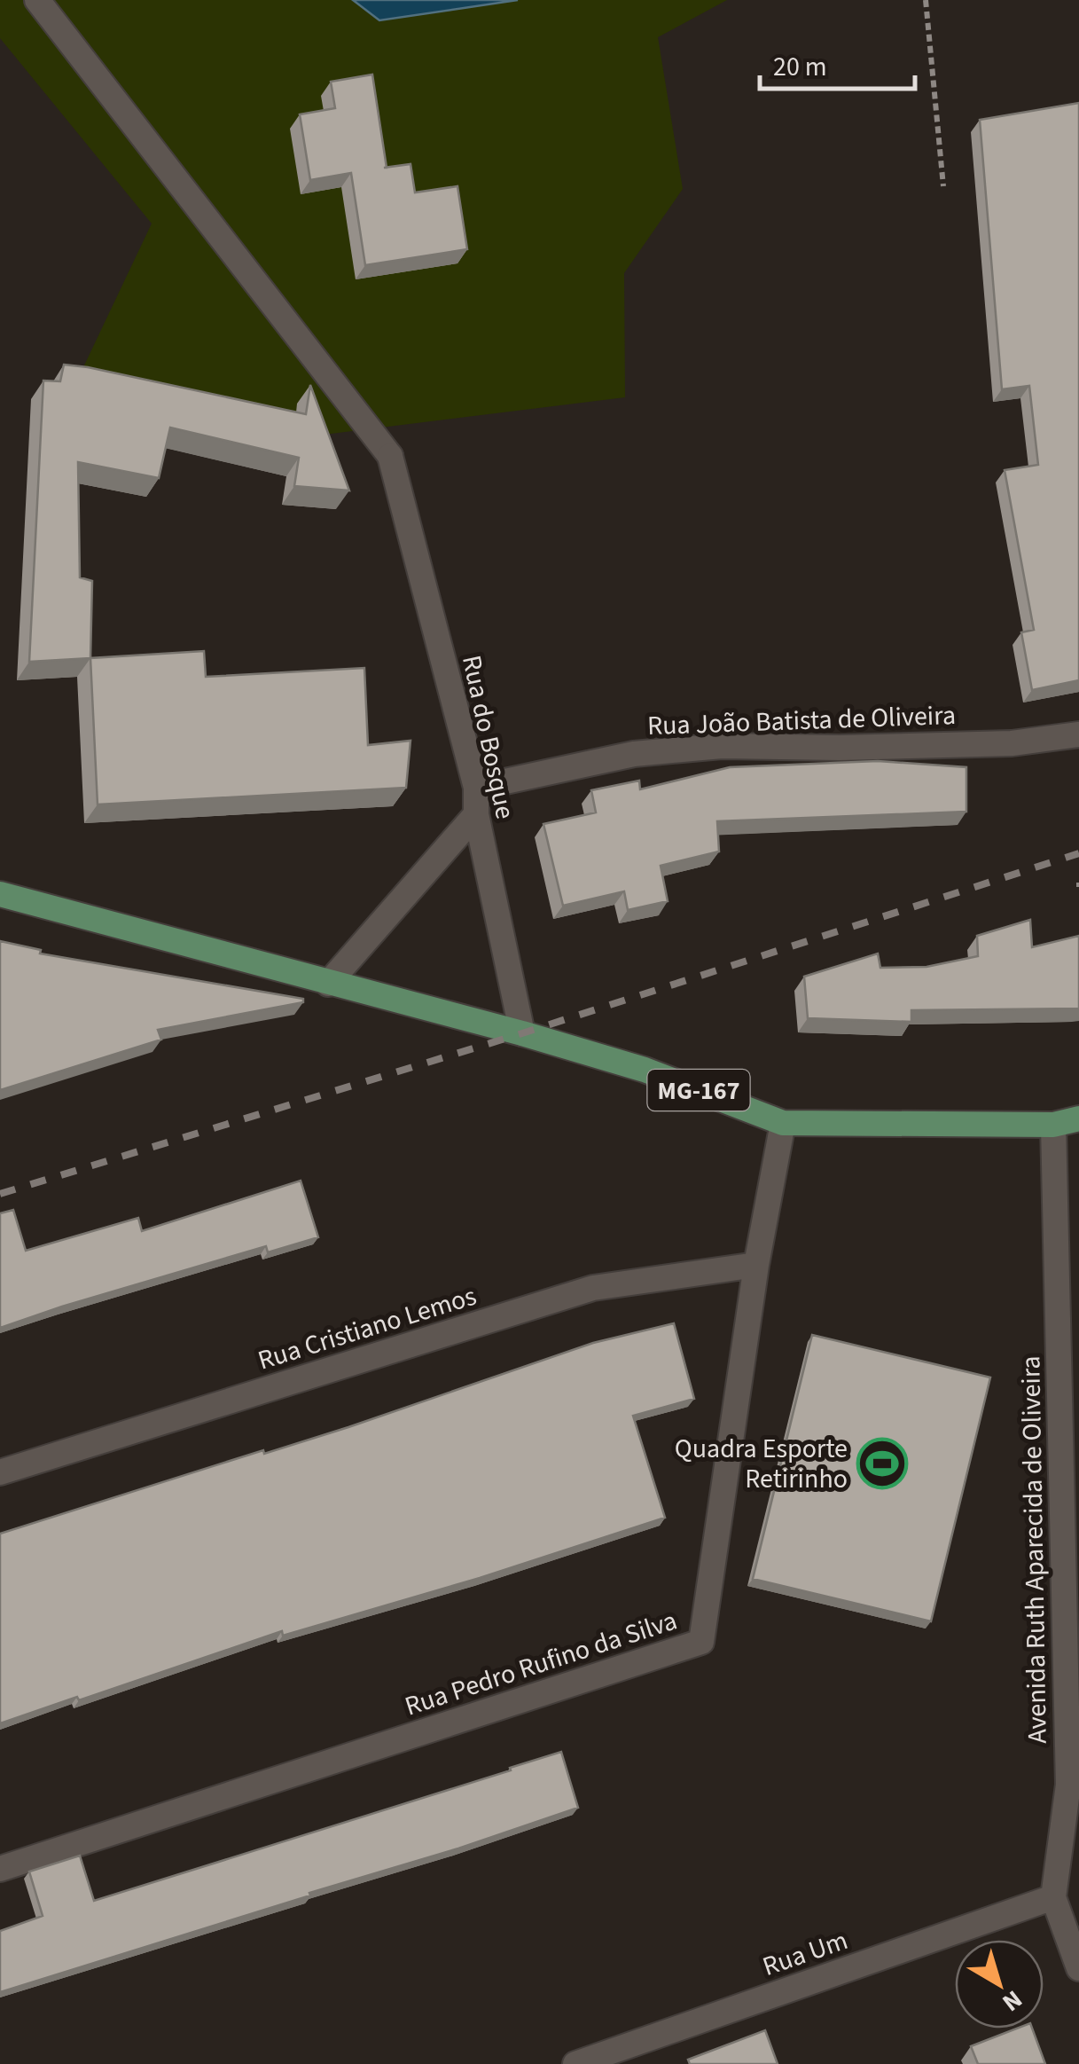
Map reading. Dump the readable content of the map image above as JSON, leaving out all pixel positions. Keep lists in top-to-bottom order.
{
  "streets": {
    "main road": ["MG-167"],
    "street": [
      "Rua João Batista de Oliveira",
      "Rua do Bosque",
      "Rua Cristiano Lemos",
      "Avenida Ruth Aparecida de Oliveira",
      "Rua Pedro Rufino da Silva",
      "Rua Um"
    ]
  },
  "crossings": [
    ["Rua João Batista de Oliveira", "Rua do Bosque"],
    ["Rua do Bosque", "MG-167"],
    ["MG-167", "Avenida Ruth Aparecida de Oliveira"],
    ["MG-167", "Rua Pedro Rufino da Silva"],
    ["Rua Cristiano Lemos", "Rua Pedro Rufino da Silva"],
    ["Avenida Ruth Aparecida de Oliveira", "Rua Um"]
  ],
  "places": {
    "sports": ["Quadra Esporte Retirinho"]
  },
  "scale_bar": "20 m",
  "north": "bottom right"
}
